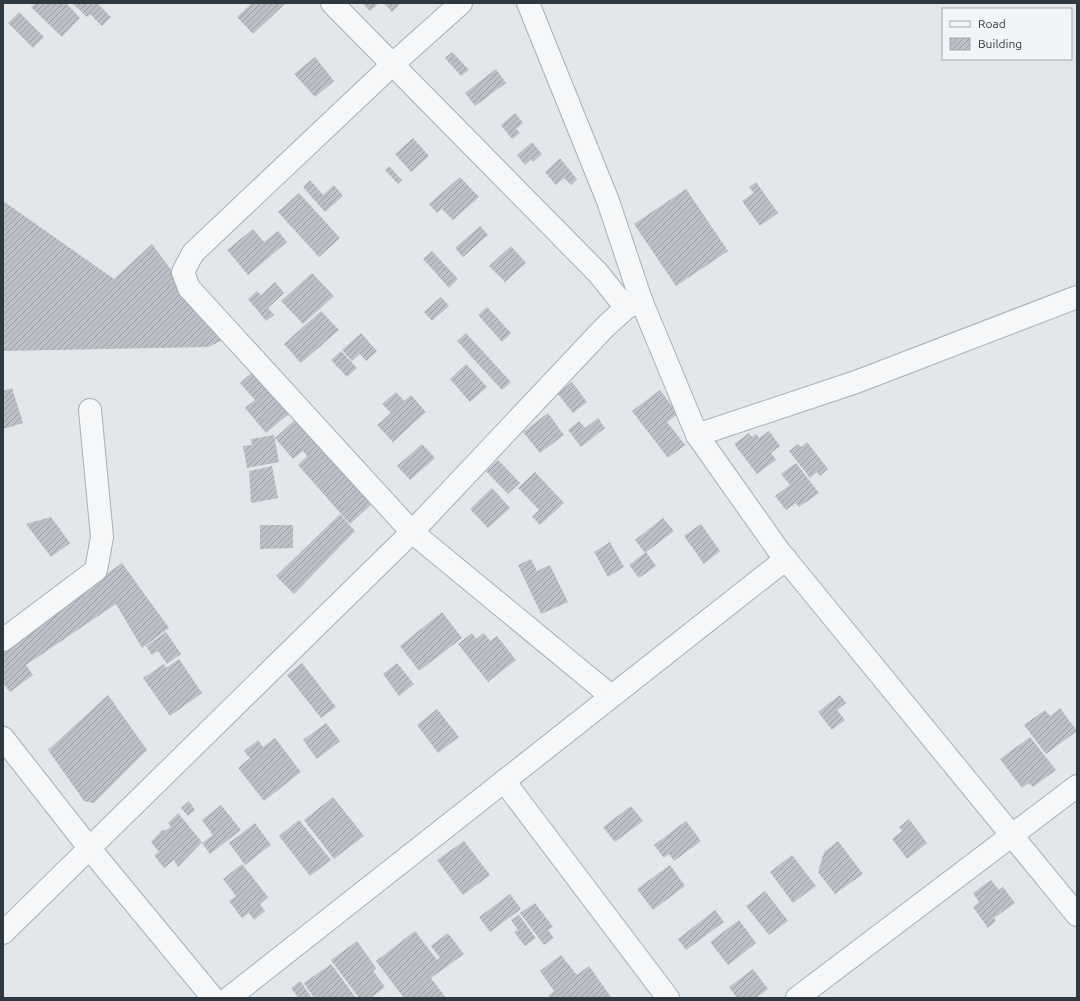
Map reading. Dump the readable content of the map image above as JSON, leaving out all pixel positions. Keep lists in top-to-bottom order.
{
  "legend": ["Road", "Building"]
}
